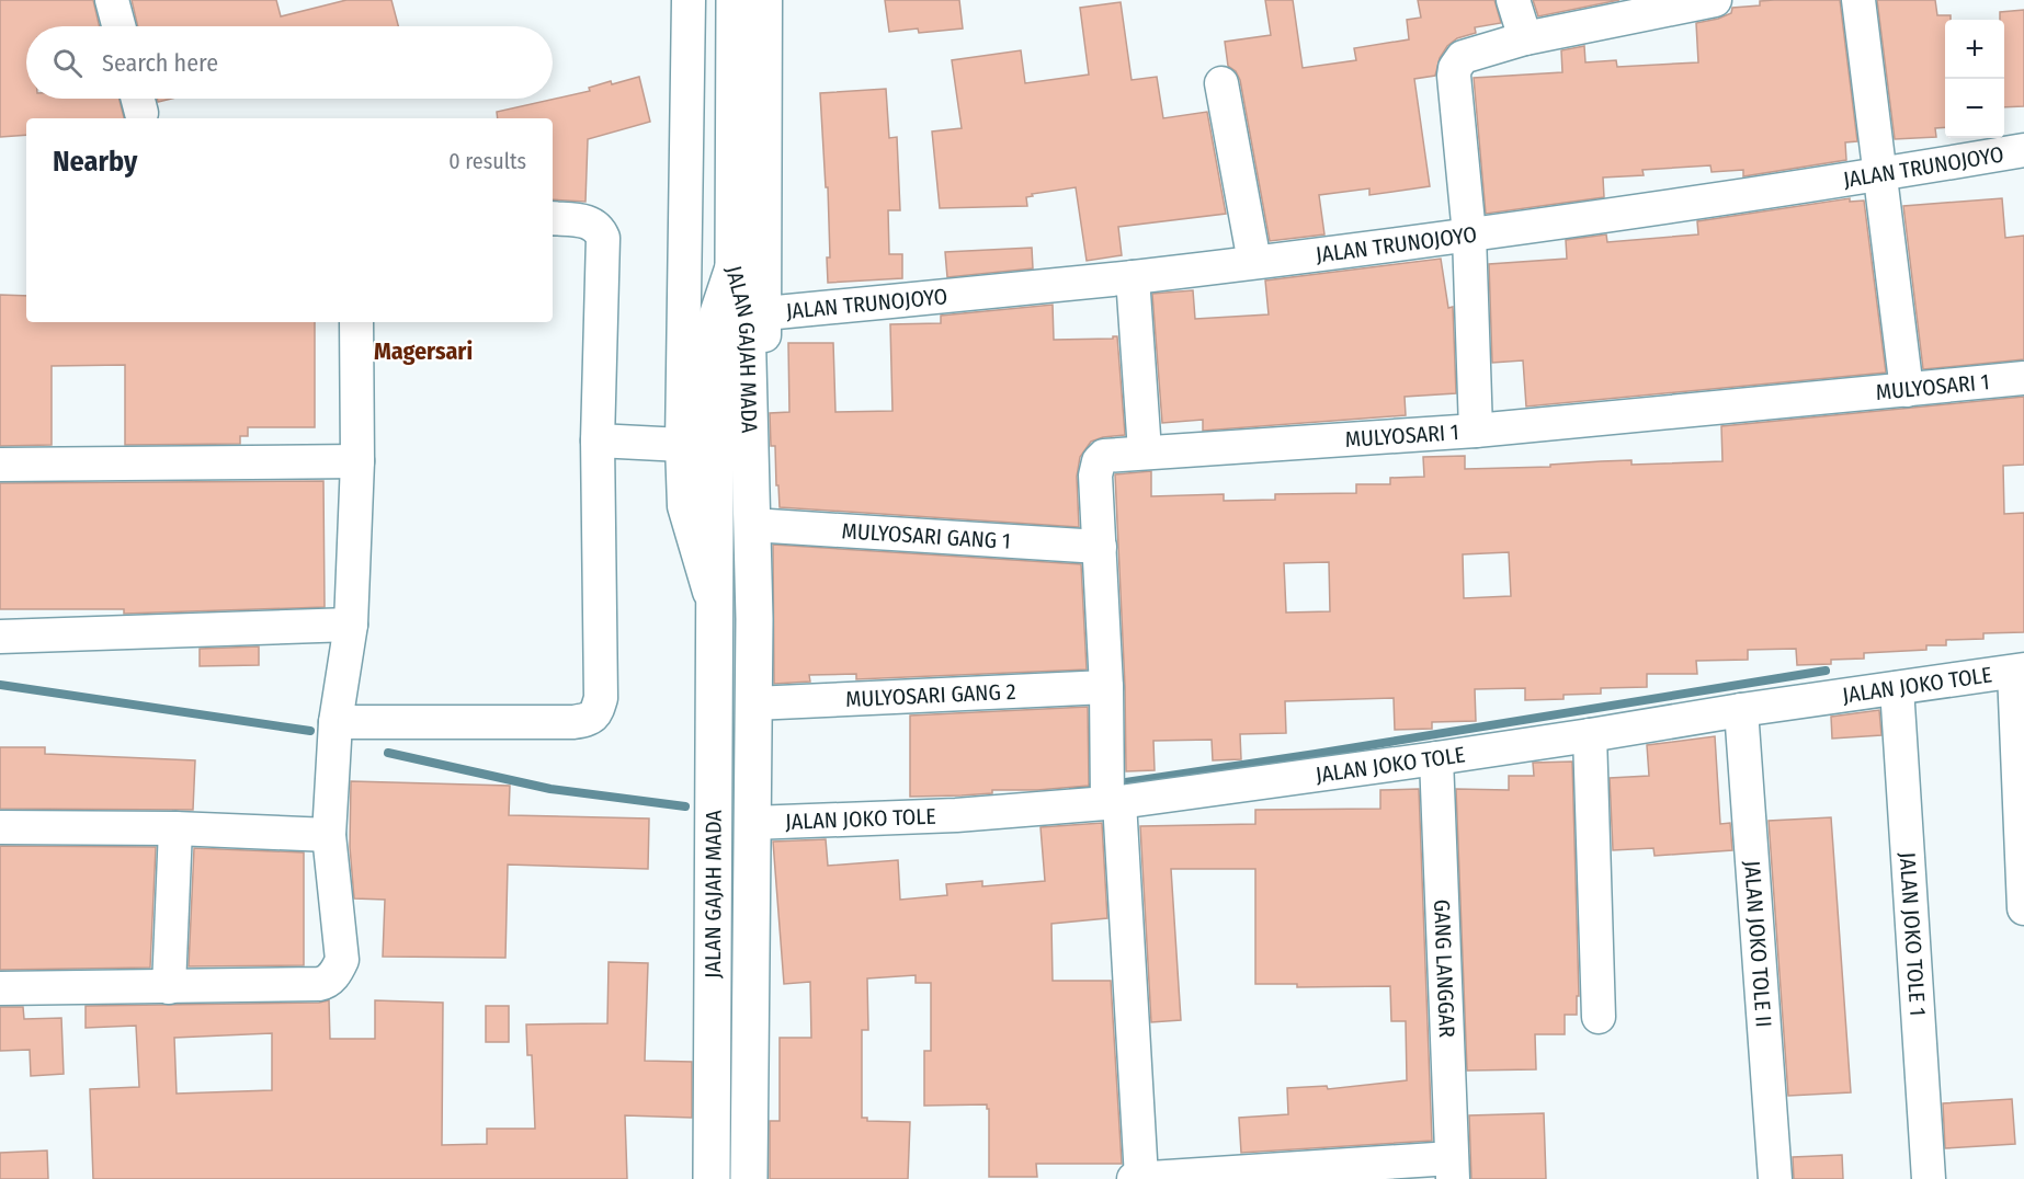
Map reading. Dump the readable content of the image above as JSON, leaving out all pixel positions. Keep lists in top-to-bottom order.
{
  "streets": {
    "main road": ["JALAN GAJAH MADA"],
    "street": [
      "JALAN TRUNOJOYO",
      "MULYOSARI 1",
      "MULYOSARI GANG 1",
      "JALAN JOKO TOLE",
      "MULYOSARI GANG 2",
      "JALAN JOKO TOLE 1",
      "JALAN JOKO TOLE II",
      "GANG LANGGAR"
    ]
  },
  "crossings": [
    ["JALAN TRUNOJOYO", "JALAN GAJAH MADA"],
    ["JALAN GAJAH MADA", "MULYOSARI GANG 1"],
    ["JALAN GAJAH MADA", "JALAN JOKO TOLE"],
    ["JALAN GAJAH MADA", "MULYOSARI GANG 2"],
    ["MULYOSARI 1", "MULYOSARI GANG 1"],
    ["MULYOSARI 1", "JALAN JOKO TOLE"],
    ["MULYOSARI 1", "MULYOSARI GANG 2"],
    ["JALAN JOKO TOLE", "JALAN JOKO TOLE 1"],
    ["JALAN JOKO TOLE", "JALAN JOKO TOLE II"],
    ["JALAN JOKO TOLE", "GANG LANGGAR"]
  ],
  "districts": ["Magersari"],
  "page": {
    "map_buttons": ["+", "−"],
    "search": "Search here",
    "heading": ["Nearby", "0 results"]
  }
}
